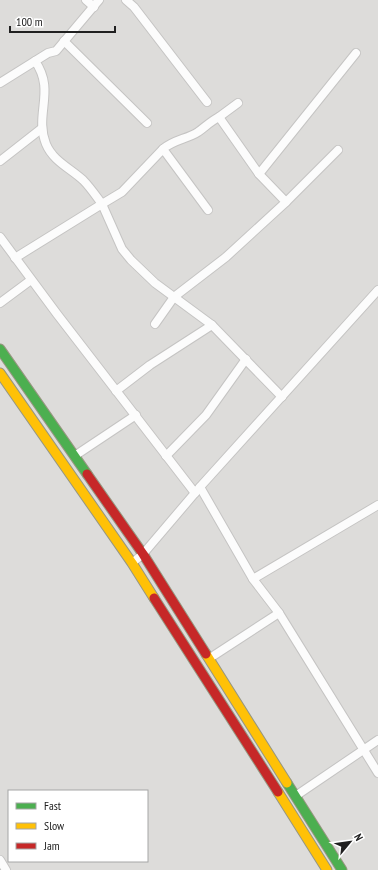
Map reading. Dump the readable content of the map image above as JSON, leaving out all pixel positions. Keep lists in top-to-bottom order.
{
  "legend": ["Fast", "Slow", "Jam"],
  "scale_bar": "100 m",
  "north": "top right"
}
